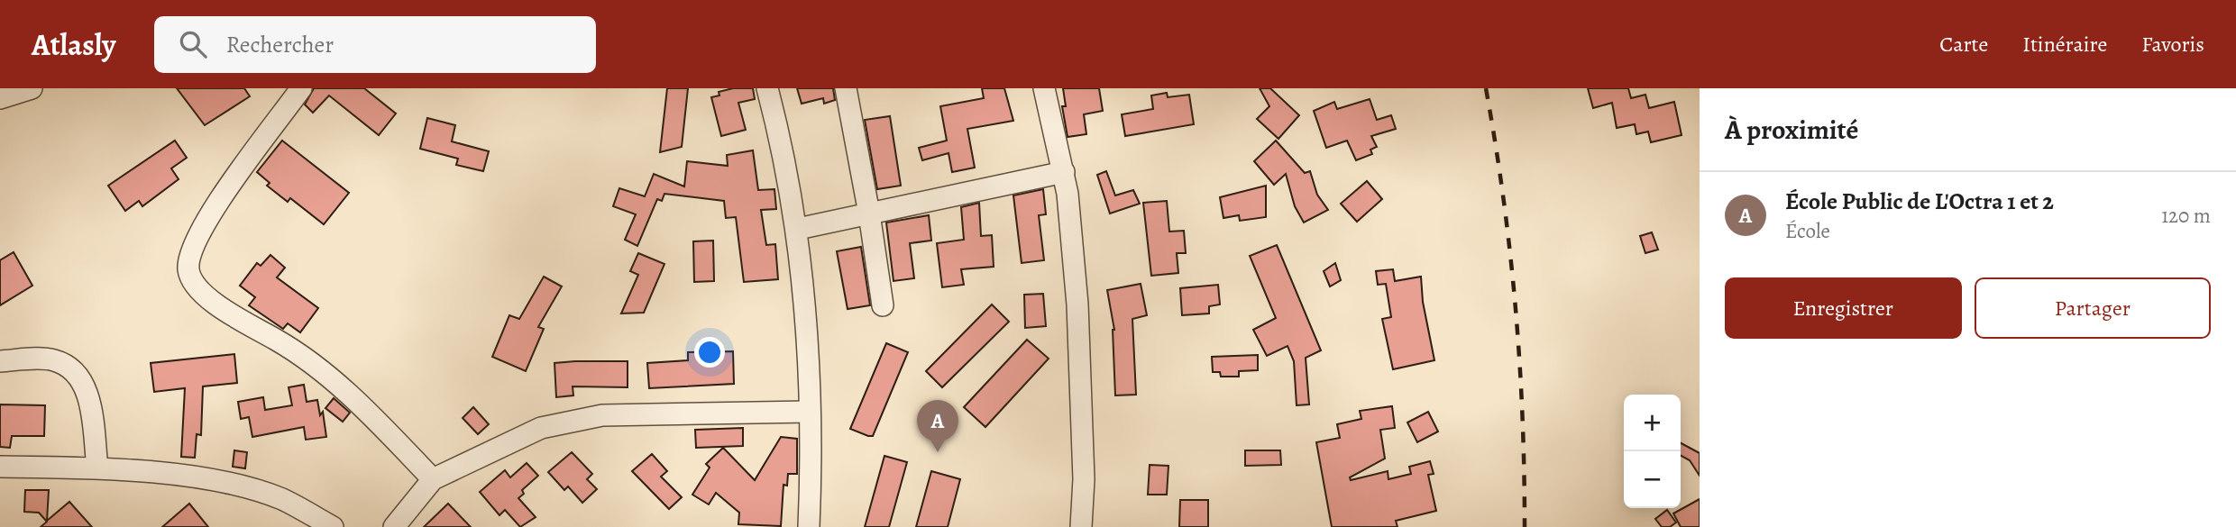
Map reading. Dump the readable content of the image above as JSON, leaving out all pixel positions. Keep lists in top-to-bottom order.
{
  "page": {
    "header": "Atlasly",
    "search": "Rechercher",
    "nav": ["Carte", "Itinéraire", "Favoris"],
    "heading": "À proximité",
    "list": [
      {
        "mark": "A",
        "name": "École Public de L'Octra 1 et 2",
        "note": "École",
        "value": "120 m"
      }
    ],
    "buttons": ["Enregistrer", "Partager"],
    "map_buttons": ["+", "−"],
    "pins": "A"
  }
}
